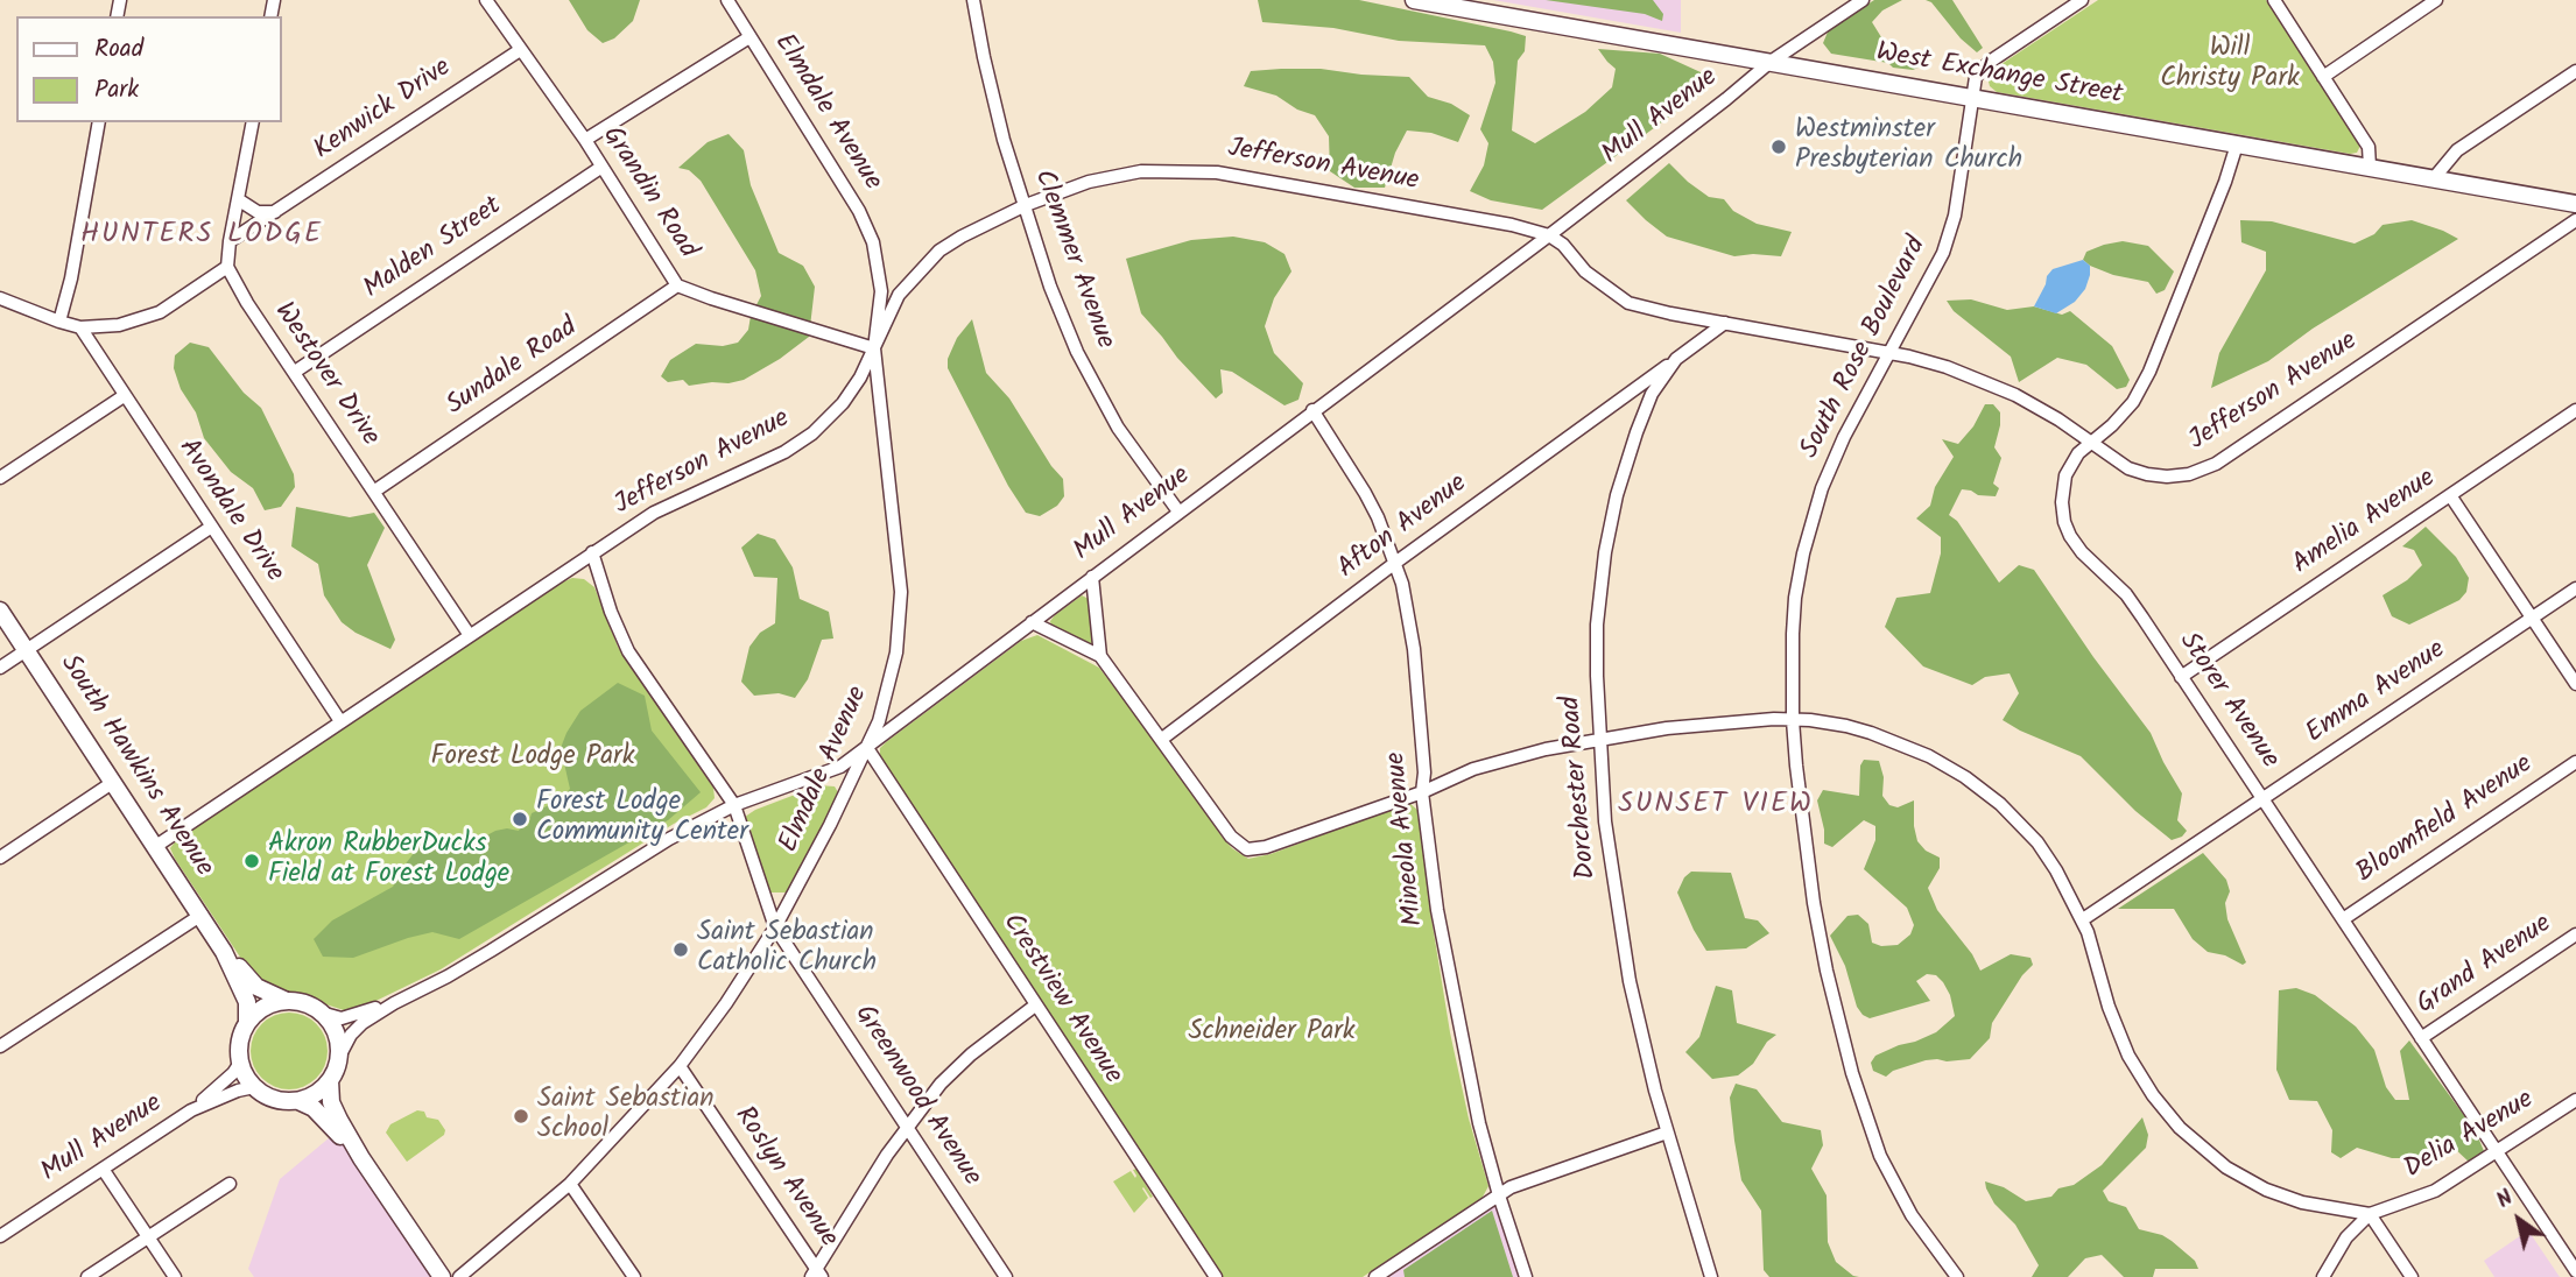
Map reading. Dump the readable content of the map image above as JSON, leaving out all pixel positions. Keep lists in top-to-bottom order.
{
  "streets": {
    "main road": ["West Exchange Street", "South Hawkins Avenue"],
    "street": [
      "Kenwick Drive",
      "Elmdale Avenue",
      "Mull Avenue",
      "Jefferson Avenue",
      "Grandin Road",
      "Malden Street",
      "Clemmer Avenue",
      "South Rose Boulevard",
      "Sundale Road",
      "Westover Drive",
      "Avondale Drive",
      "Amelia Avenue",
      "Afton Avenue",
      "Emma Avenue",
      "Storer Avenue",
      "Dorchester Road",
      "Bloomfield Avenue",
      "Mineola Avenue",
      "Grand Avenue",
      "Crestview Avenue",
      "Greenwood Avenue",
      "Delia Avenue",
      "Roslyn Avenue"
    ]
  },
  "crossings": [
    ["West Exchange Street", "Mull Avenue"],
    ["West Exchange Street", "South Rose Boulevard"],
    ["West Exchange Street", "Storer Avenue"],
    ["Kenwick Drive", "Grandin Road"],
    ["Elmdale Avenue", "Mull Avenue"],
    ["Elmdale Avenue", "Jefferson Avenue"],
    ["Elmdale Avenue", "Grandin Road"],
    ["Elmdale Avenue", "Crestview Avenue"],
    ["Elmdale Avenue", "Greenwood Avenue"],
    ["Elmdale Avenue", "Roslyn Avenue"],
    ["Mull Avenue", "Jefferson Avenue"],
    ["Mull Avenue", "Clemmer Avenue"],
    ["Mull Avenue", "South Hawkins Avenue"],
    ["Mull Avenue", "Mineola Avenue"],
    ["Mull Avenue", "Crestview Avenue"],
    ["Mull Avenue", "Greenwood Avenue"],
    ["Jefferson Avenue", "Grandin Road"],
    ["Jefferson Avenue", "Clemmer Avenue"],
    ["Jefferson Avenue", "South Rose Boulevard"],
    ["Jefferson Avenue", "Westover Drive"],
    ["Jefferson Avenue", "Avondale Drive"],
    ["Jefferson Avenue", "Storer Avenue"],
    ["Jefferson Avenue", "South Hawkins Avenue"],
    ["Jefferson Avenue", "Dorchester Road"],
    ["Jefferson Avenue", "Greenwood Avenue"],
    ["Grandin Road", "Malden Street"],
    ["Grandin Road", "Sundale Road"],
    ["Malden Street", "Westover Drive"],
    ["Sundale Road", "Westover Drive"],
    ["Amelia Avenue", "Storer Avenue"],
    ["Afton Avenue", "Dorchester Road"],
    ["Afton Avenue", "Mineola Avenue"],
    ["Emma Avenue", "Storer Avenue"],
    ["Storer Avenue", "Bloomfield Avenue"],
    ["Storer Avenue", "Grand Avenue"],
    ["Storer Avenue", "Delia Avenue"]
  ],
  "districts": ["HUNTERS LODGE", "SUNSET VIEW"],
  "parks": ["Will Christy Park", "Forest Lodge Park", "Schneider Park"],
  "places": [
    "Westminster Presbyterian Church",
    "Forest Lodge Community Center",
    "Akron RubberDucks Field at Forest Lodge",
    "Saint Sebastian Catholic Church",
    "Saint Sebastian School"
  ],
  "legend": ["Road", "Park"],
  "north": "top left"
}
